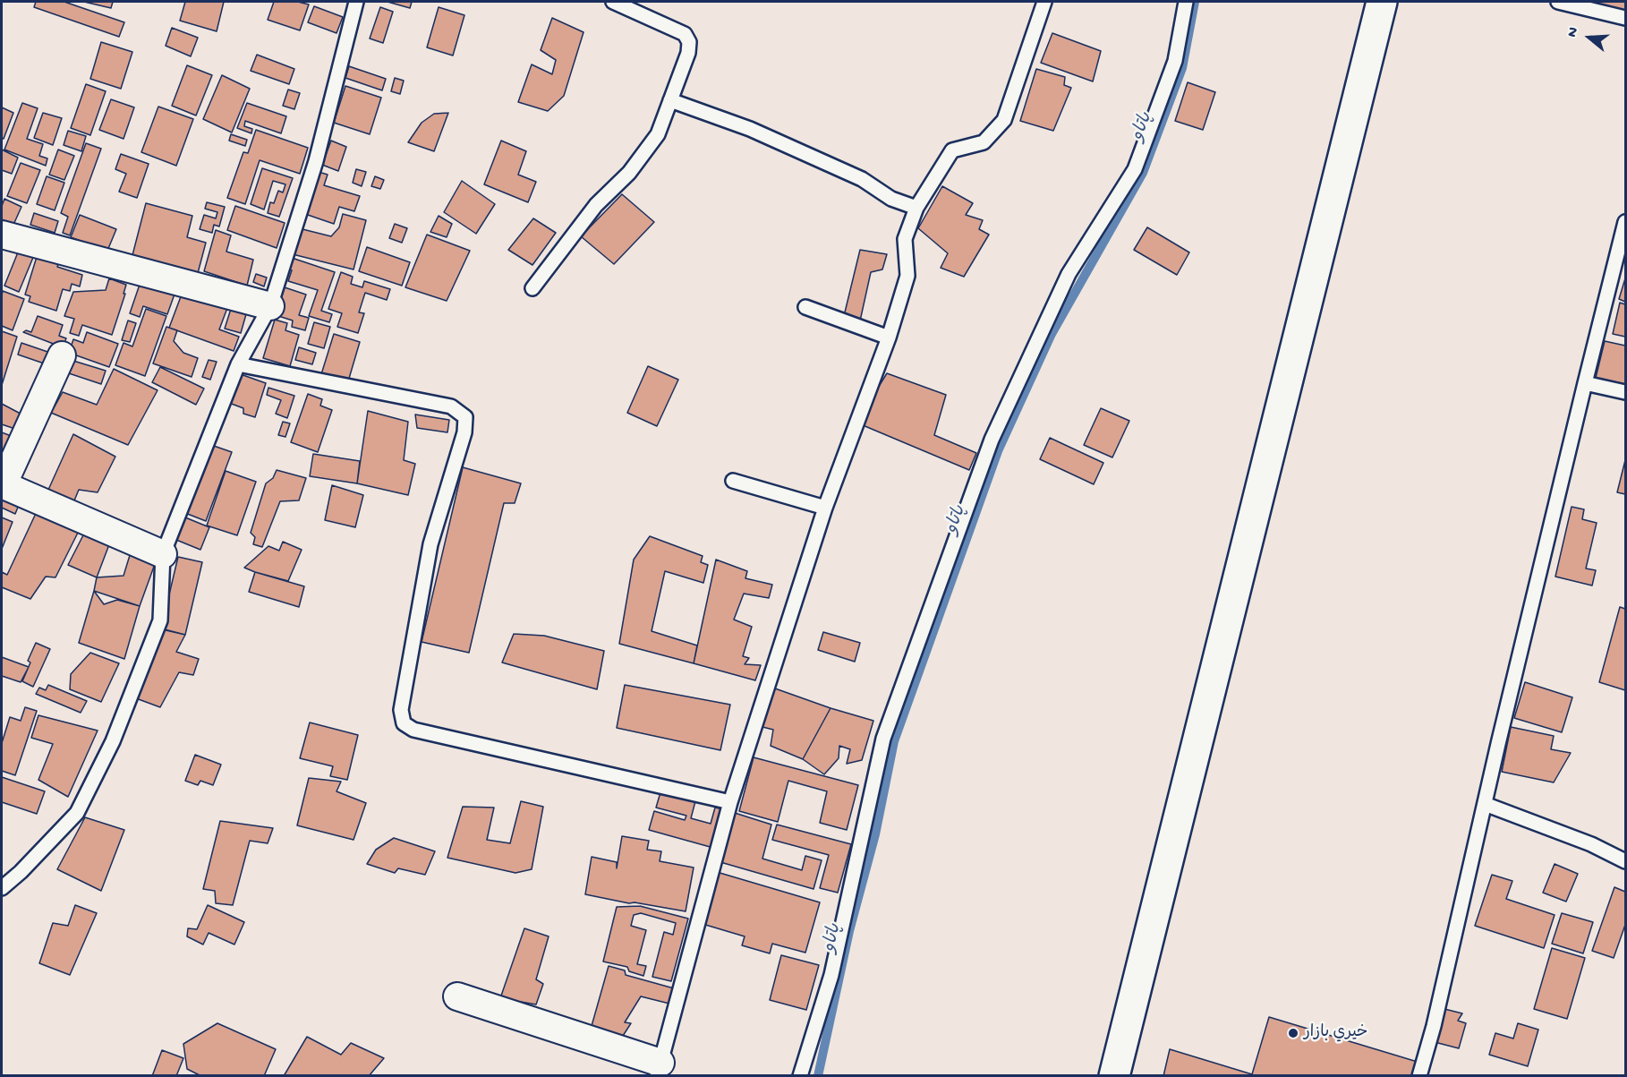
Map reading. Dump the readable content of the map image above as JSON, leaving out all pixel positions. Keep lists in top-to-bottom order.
{
  "water": ["پاتاو"],
  "places": ["خیري بازار"],
  "north": "left"
}
